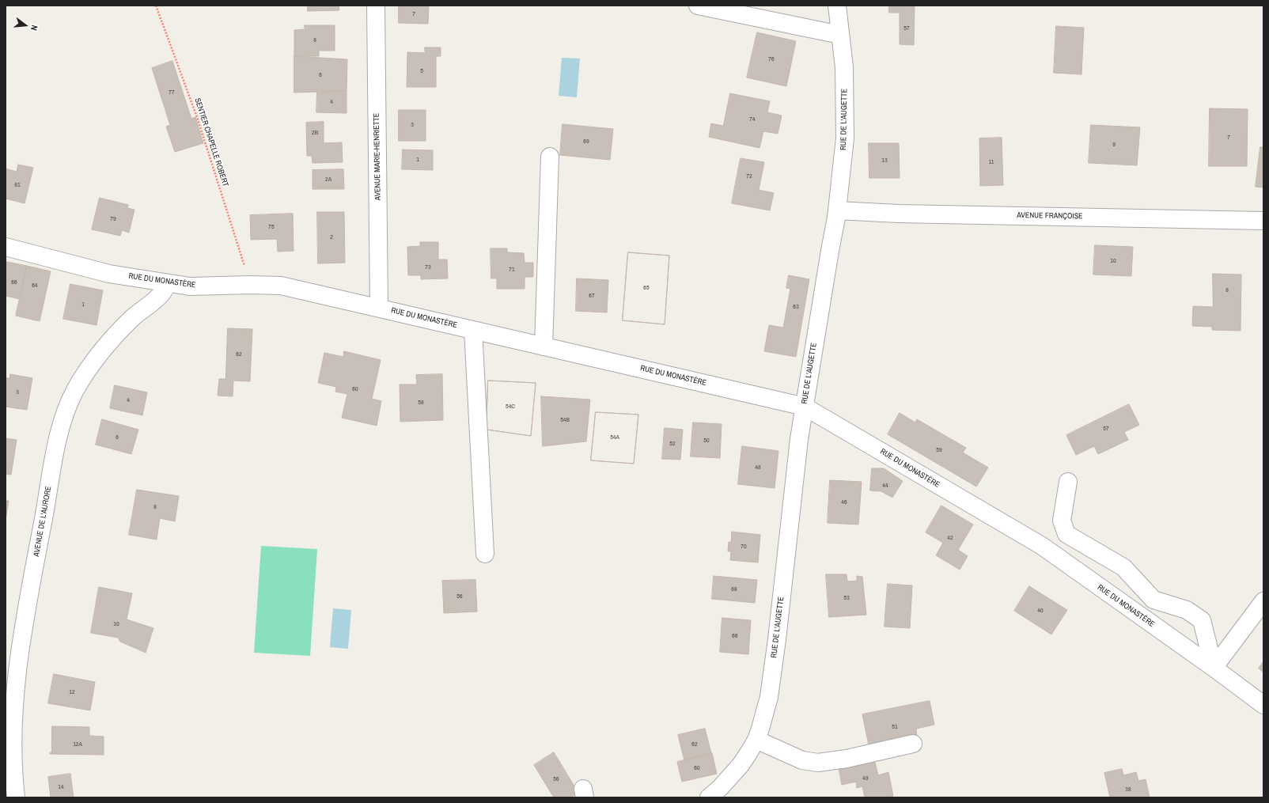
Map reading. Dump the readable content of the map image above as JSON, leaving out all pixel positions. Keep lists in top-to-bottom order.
{
  "streets": {
    "street": [
      "RUE DE L'AUGETTE",
      "AVENUE MARIE-HENRIETTE",
      "AVENUE FRANÇOISE",
      "RUE DU MONASTÈRE",
      "AVENUE DE L'AURORE"
    ],
    "path": ["SENTIER CHAPELLE ROBERT"]
  },
  "crossings": [
    ["RUE DE L'AUGETTE", "AVENUE FRANÇOISE"],
    ["RUE DE L'AUGETTE", "RUE DU MONASTÈRE"],
    ["SENTIER CHAPELLE ROBERT", "RUE DU MONASTÈRE"],
    ["AVENUE MARIE-HENRIETTE", "RUE DU MONASTÈRE"],
    ["RUE DU MONASTÈRE", "AVENUE DE L'AURORE"]
  ],
  "house_numbers": [
    "7",
    "57",
    "8",
    "76",
    "5",
    "6",
    "77",
    "4",
    "74",
    "3",
    "2B",
    "7",
    "69",
    "9",
    "1",
    "13",
    "11",
    "72",
    "2A",
    "81",
    "79",
    "75",
    "2",
    "10",
    "73",
    "71",
    "66",
    "64",
    "65",
    "8",
    "67",
    "1",
    "63",
    "62",
    "60",
    "3",
    "4",
    "58",
    "54C",
    "54B",
    "57",
    "6",
    "54A",
    "50",
    "52",
    "59",
    "48",
    "44",
    "46",
    "8",
    "42",
    "70",
    "68",
    "56",
    "53",
    "40",
    "10",
    "66",
    "12",
    "51",
    "12A",
    "62",
    "60",
    "49",
    "56",
    "14",
    "38"
  ],
  "north": "right"
}
